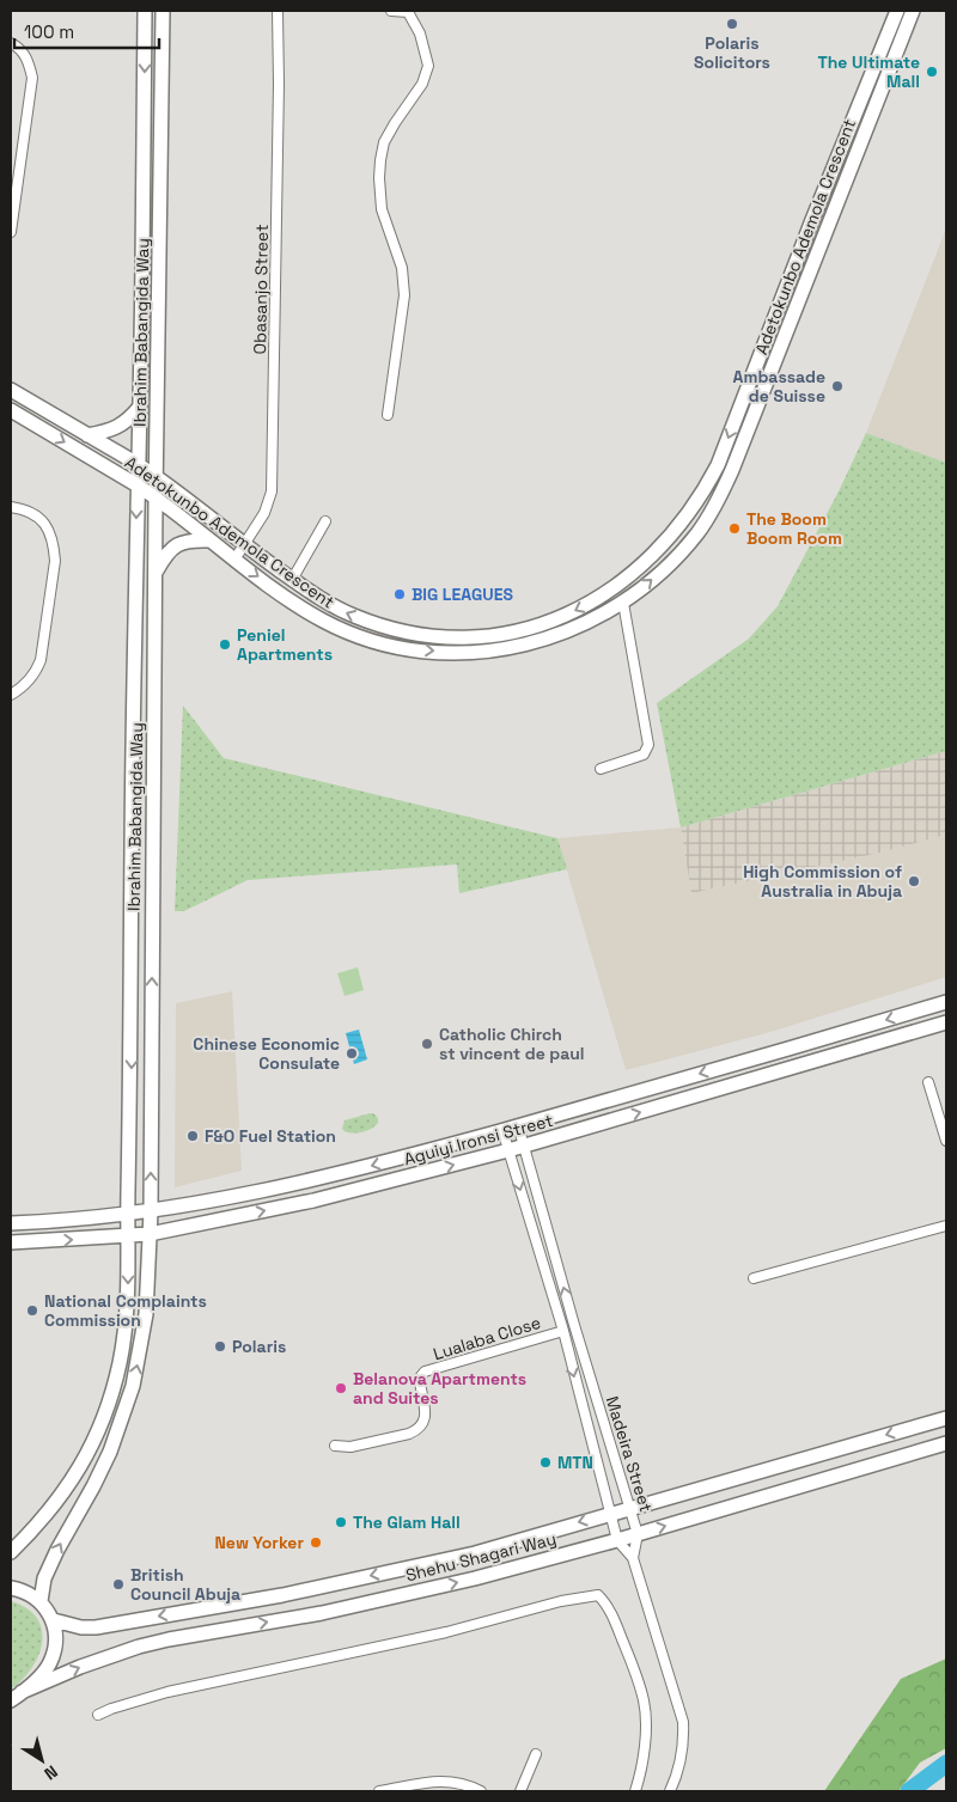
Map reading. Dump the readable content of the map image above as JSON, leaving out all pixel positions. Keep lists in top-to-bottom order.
{
  "streets": {
    "main road": [
      "Adetokunbo Ademola Crescent",
      "Ibrahim Babangida Way",
      "Aguiyi Ironsi Street",
      "Shehu Shagari Way"
    ],
    "street": ["Obasanjo Street", "Lualaba Close", "Madeira Street"]
  },
  "crossings": [
    ["Adetokunbo Ademola Crescent", "Obasanjo Street"],
    ["Adetokunbo Ademola Crescent", "Ibrahim Babangida Way"],
    ["Ibrahim Babangida Way", "Aguiyi Ironsi Street"],
    ["Aguiyi Ironsi Street", "Madeira Street"],
    ["Madeira Street", "Shehu Shagari Way"]
  ],
  "places": [
    "Polaris Solicitors",
    "The Ultimate Mall",
    "Ambassade de Suisse",
    "The Boom Boom Room",
    "BIG LEAGUES",
    "Peniel Apartments",
    "High Commission of Australia in Abuja",
    "Catholic Chirch st vincent de paul",
    "Chinese Economic Consulate",
    "F&O Fuel Station",
    "National Complaints Commission",
    "Polaris",
    "Belanova Apartments and Suites",
    "MTN",
    "The Glam Hall",
    "New Yorker",
    "British Council Abuja"
  ],
  "scale_bar": "100 m",
  "north": "bottom right"
}
